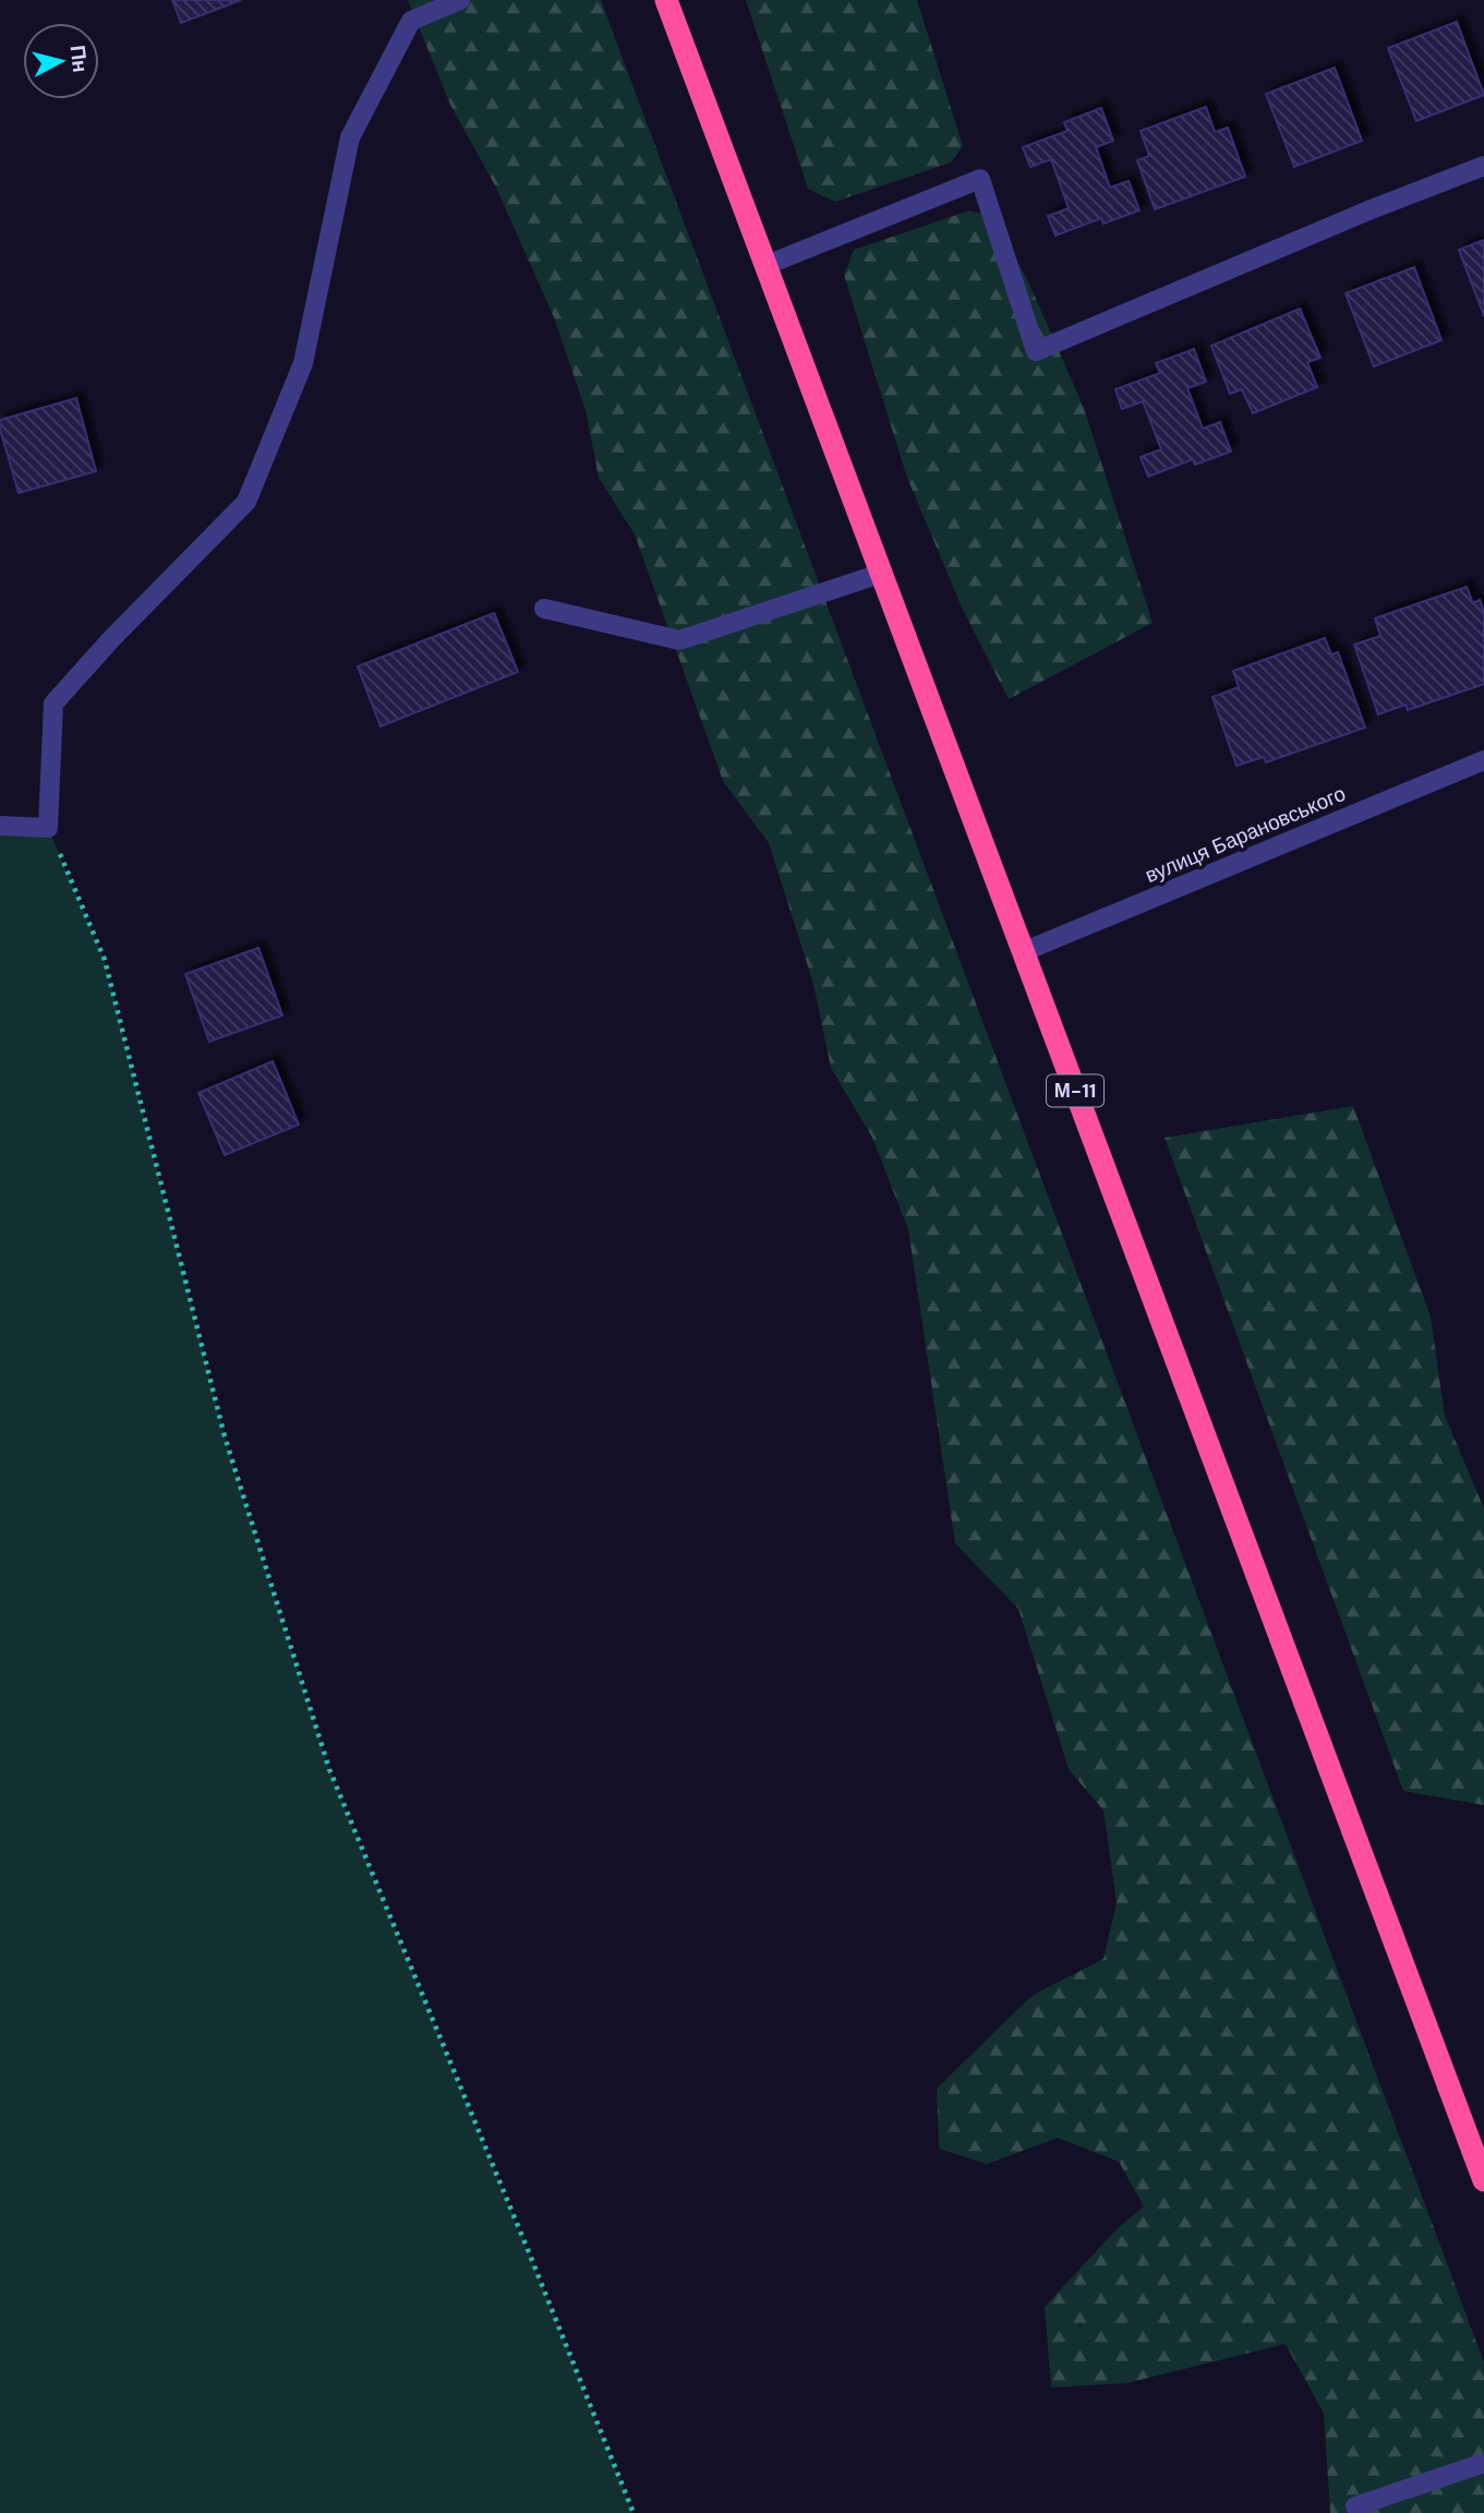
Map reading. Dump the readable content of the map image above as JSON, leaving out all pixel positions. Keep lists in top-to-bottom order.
{
  "streets": {
    "highway": ["М-11"],
    "street": ["вулиця Барановського"]
  },
  "crossings": [
    ["вулиця Барановського", "М-11"]
  ],
  "north": "right"
}
